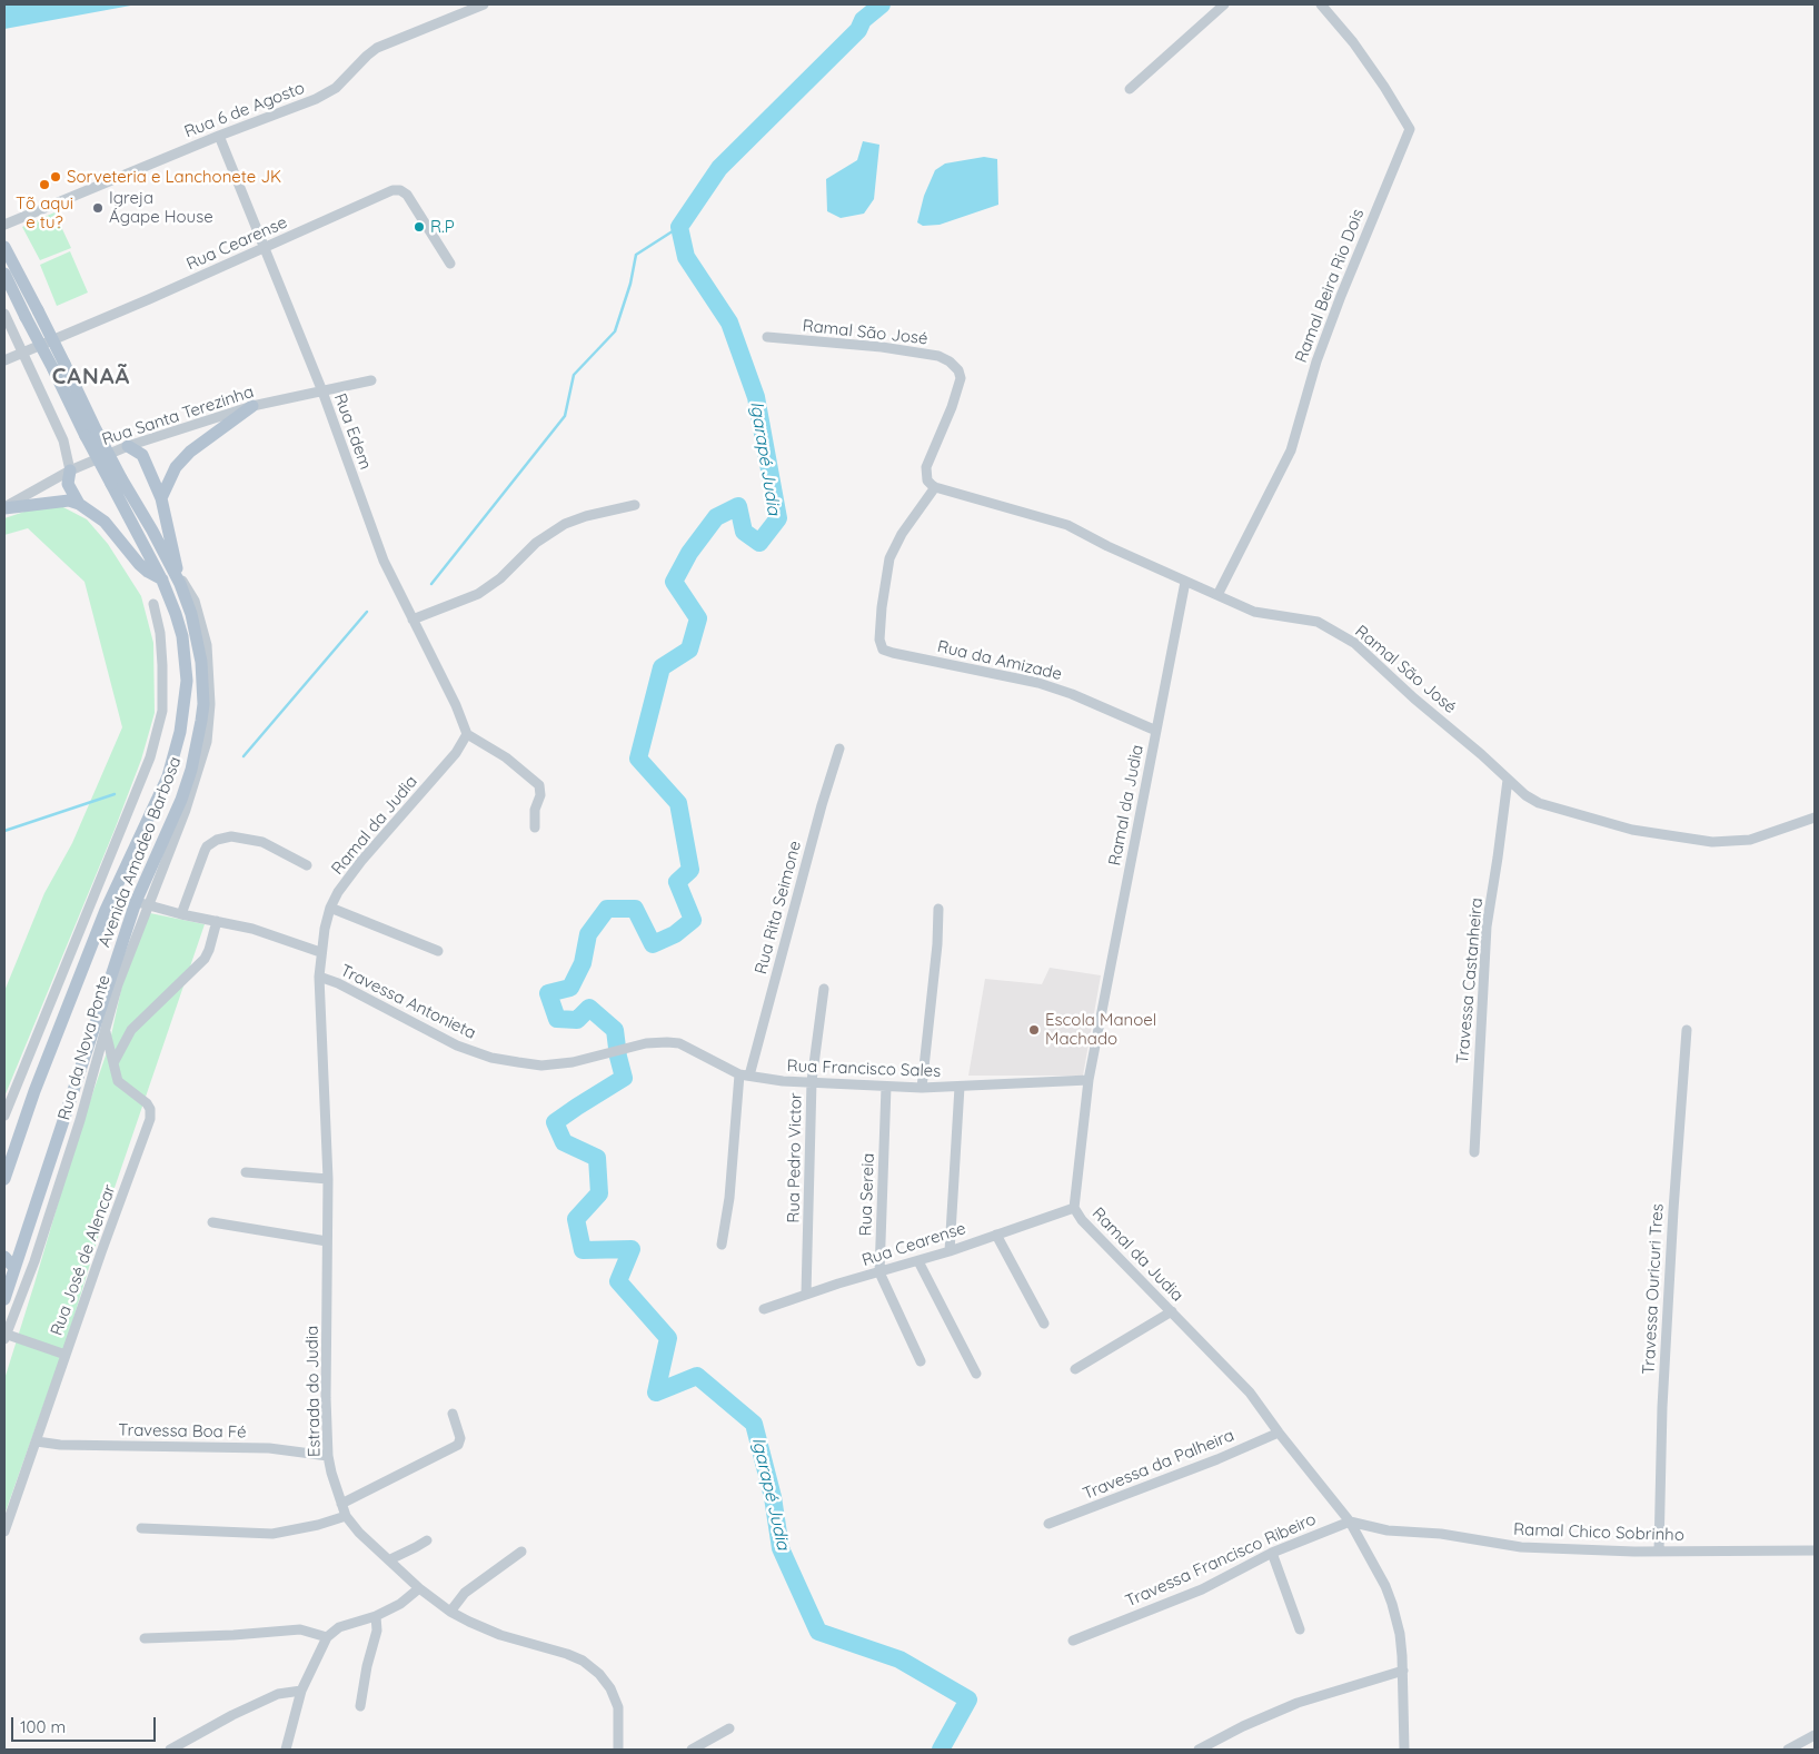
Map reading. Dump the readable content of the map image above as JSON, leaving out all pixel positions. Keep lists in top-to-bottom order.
{
  "streets": {
    "main road": ["Avenida Amadeo Barbosa"],
    "street": [
      "Rua 6 de Agosto",
      "Rua Cearense",
      "Ramal Beira Rio Dois",
      "Ramal São José",
      "Rua Santa Terezinha",
      "Rua Edem",
      "Rua da Amizade",
      "Ramal da Judia",
      "Rua Rita Seimone",
      "Travessa Castanheira",
      "Travessa Antonieta",
      "Rua da Nova Ponte",
      "Rua Francisco Sales",
      "Rua Pedro Victor",
      "Rua Sereia",
      "Rua José de Alencar",
      "Travessa Ouricuri Tres",
      "Estrada do Judia",
      "Travessa Boa Fé",
      "Travessa da Palheira",
      "Ramal Chico Sobrinho",
      "Travessa Francisco Ribeiro"
    ]
  },
  "crossings": [
    ["Rua 6 de Agosto", "Rua Edem"],
    ["Rua Cearense", "Rua Edem"],
    ["Rua Cearense", "Ramal da Judia"],
    ["Rua Cearense", "Rua Pedro Victor"],
    ["Rua Cearense", "Rua Sereia"],
    ["Ramal Beira Rio Dois", "Ramal São José"],
    ["Ramal São José", "Rua da Amizade"],
    ["Ramal São José", "Ramal da Judia"],
    ["Ramal São José", "Travessa Castanheira"],
    ["Rua Santa Terezinha", "Rua Edem"],
    ["Rua Edem", "Ramal da Judia"],
    ["Rua da Amizade", "Ramal da Judia"],
    ["Ramal da Judia", "Travessa Antonieta"],
    ["Ramal da Judia", "Rua Francisco Sales"],
    ["Ramal da Judia", "Estrada do Judia"],
    ["Ramal da Judia", "Travessa da Palheira"],
    ["Ramal da Judia", "Ramal Chico Sobrinho"],
    ["Ramal da Judia", "Travessa Francisco Ribeiro"],
    ["Avenida Amadeo Barbosa", "Rua da Nova Ponte"],
    ["Avenida Amadeo Barbosa", "Rua José de Alencar"],
    ["Rua Rita Seimone", "Rua Francisco Sales"],
    ["Travessa Antonieta", "Rua Francisco Sales"],
    ["Travessa Antonieta", "Estrada do Judia"],
    ["Rua da Nova Ponte", "Rua José de Alencar"],
    ["Rua Francisco Sales", "Rua Pedro Victor"],
    ["Rua Francisco Sales", "Rua Sereia"],
    ["Rua José de Alencar", "Travessa Boa Fé"],
    ["Travessa Ouricuri Tres", "Ramal Chico Sobrinho"],
    ["Estrada do Judia", "Travessa Boa Fé"],
    ["Ramal Chico Sobrinho", "Travessa Francisco Ribeiro"]
  ],
  "districts": ["CANAÃ"],
  "water": ["Igarapé Judia"],
  "places": [
    "Sorveteria e Lanchonete JK",
    "Tõ aqui e tu?",
    "Igreja Ágape House",
    "R.P",
    "Escola Manoel Machado"
  ],
  "scale_bar": "100 m"
}
